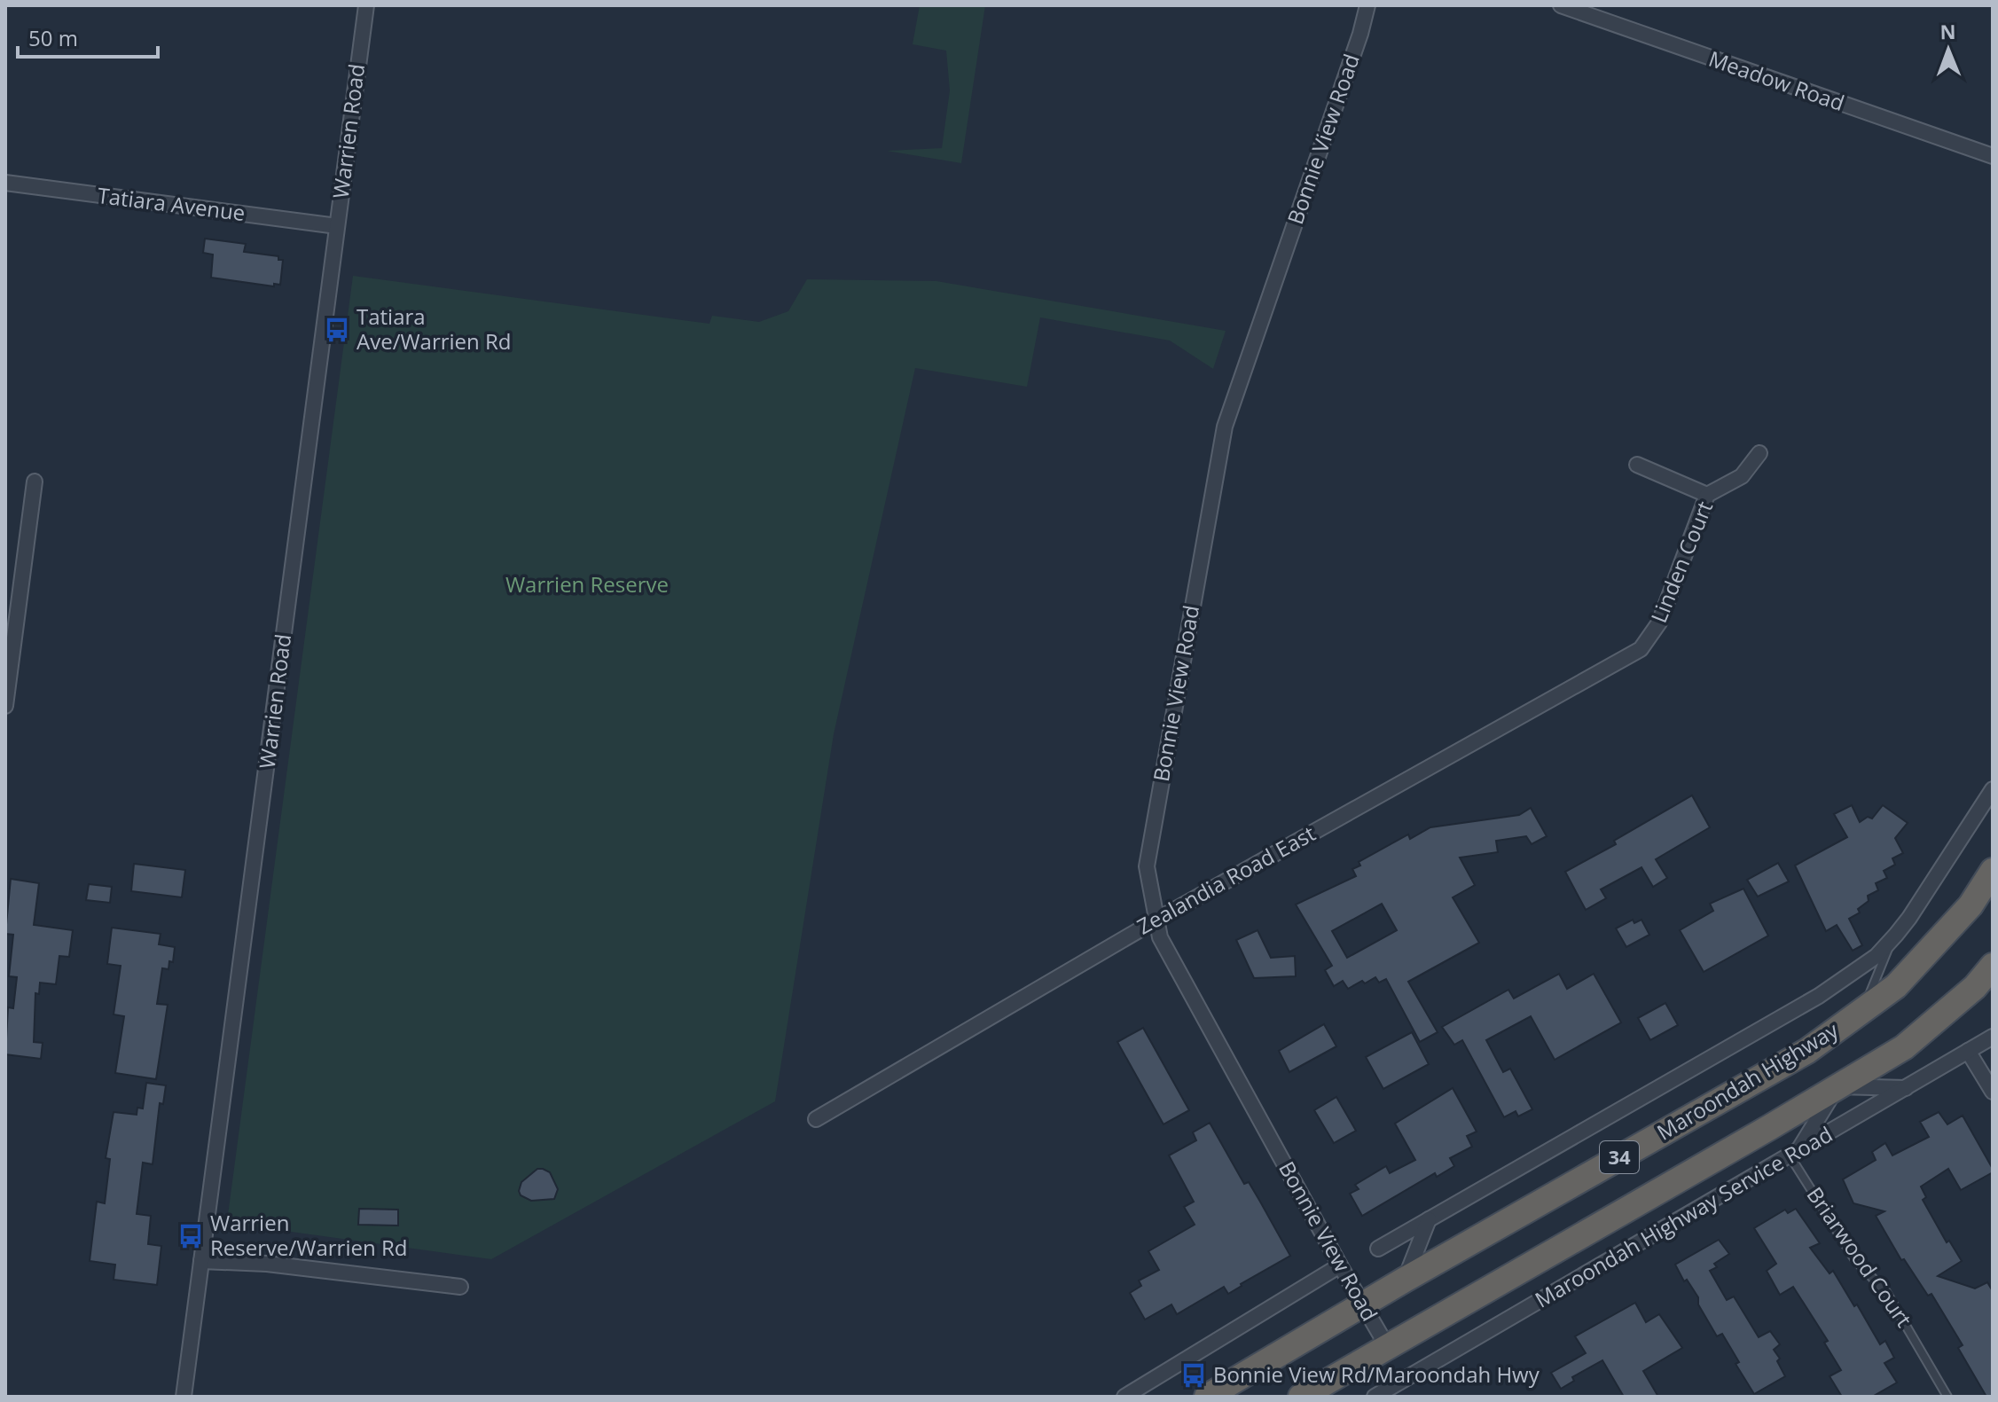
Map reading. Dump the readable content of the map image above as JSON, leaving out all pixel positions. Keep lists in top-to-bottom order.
{
  "streets": {
    "highway": ["Maroondah Highway", "34"],
    "street": [
      "Meadow Road",
      "Warrien Road",
      "Bonnie View Road",
      "Tatiara Avenue",
      "Linden Court",
      "Zealandia Road East",
      "Maroondah Highway Service Road"
    ],
    "lane": ["Briarwood Court"]
  },
  "crossings": [
    ["Warrien Road", "Tatiara Avenue"],
    ["Bonnie View Road", "Zealandia Road East"],
    ["Bonnie View Road", "Maroondah Highway"],
    ["Bonnie View Road", "34"],
    ["Linden Court", "Zealandia Road East"],
    ["Maroondah Highway Service Road", "Briarwood Court"]
  ],
  "parks": ["Warrien Reserve"],
  "places": {
    "bus stop": ["Tatiara Ave/Warrien Rd", "Warrien Reserve/Warrien Rd", "Bonnie View Rd/Maroondah Hwy"]
  },
  "scale_bar": "50 m",
  "north": "top"
}
